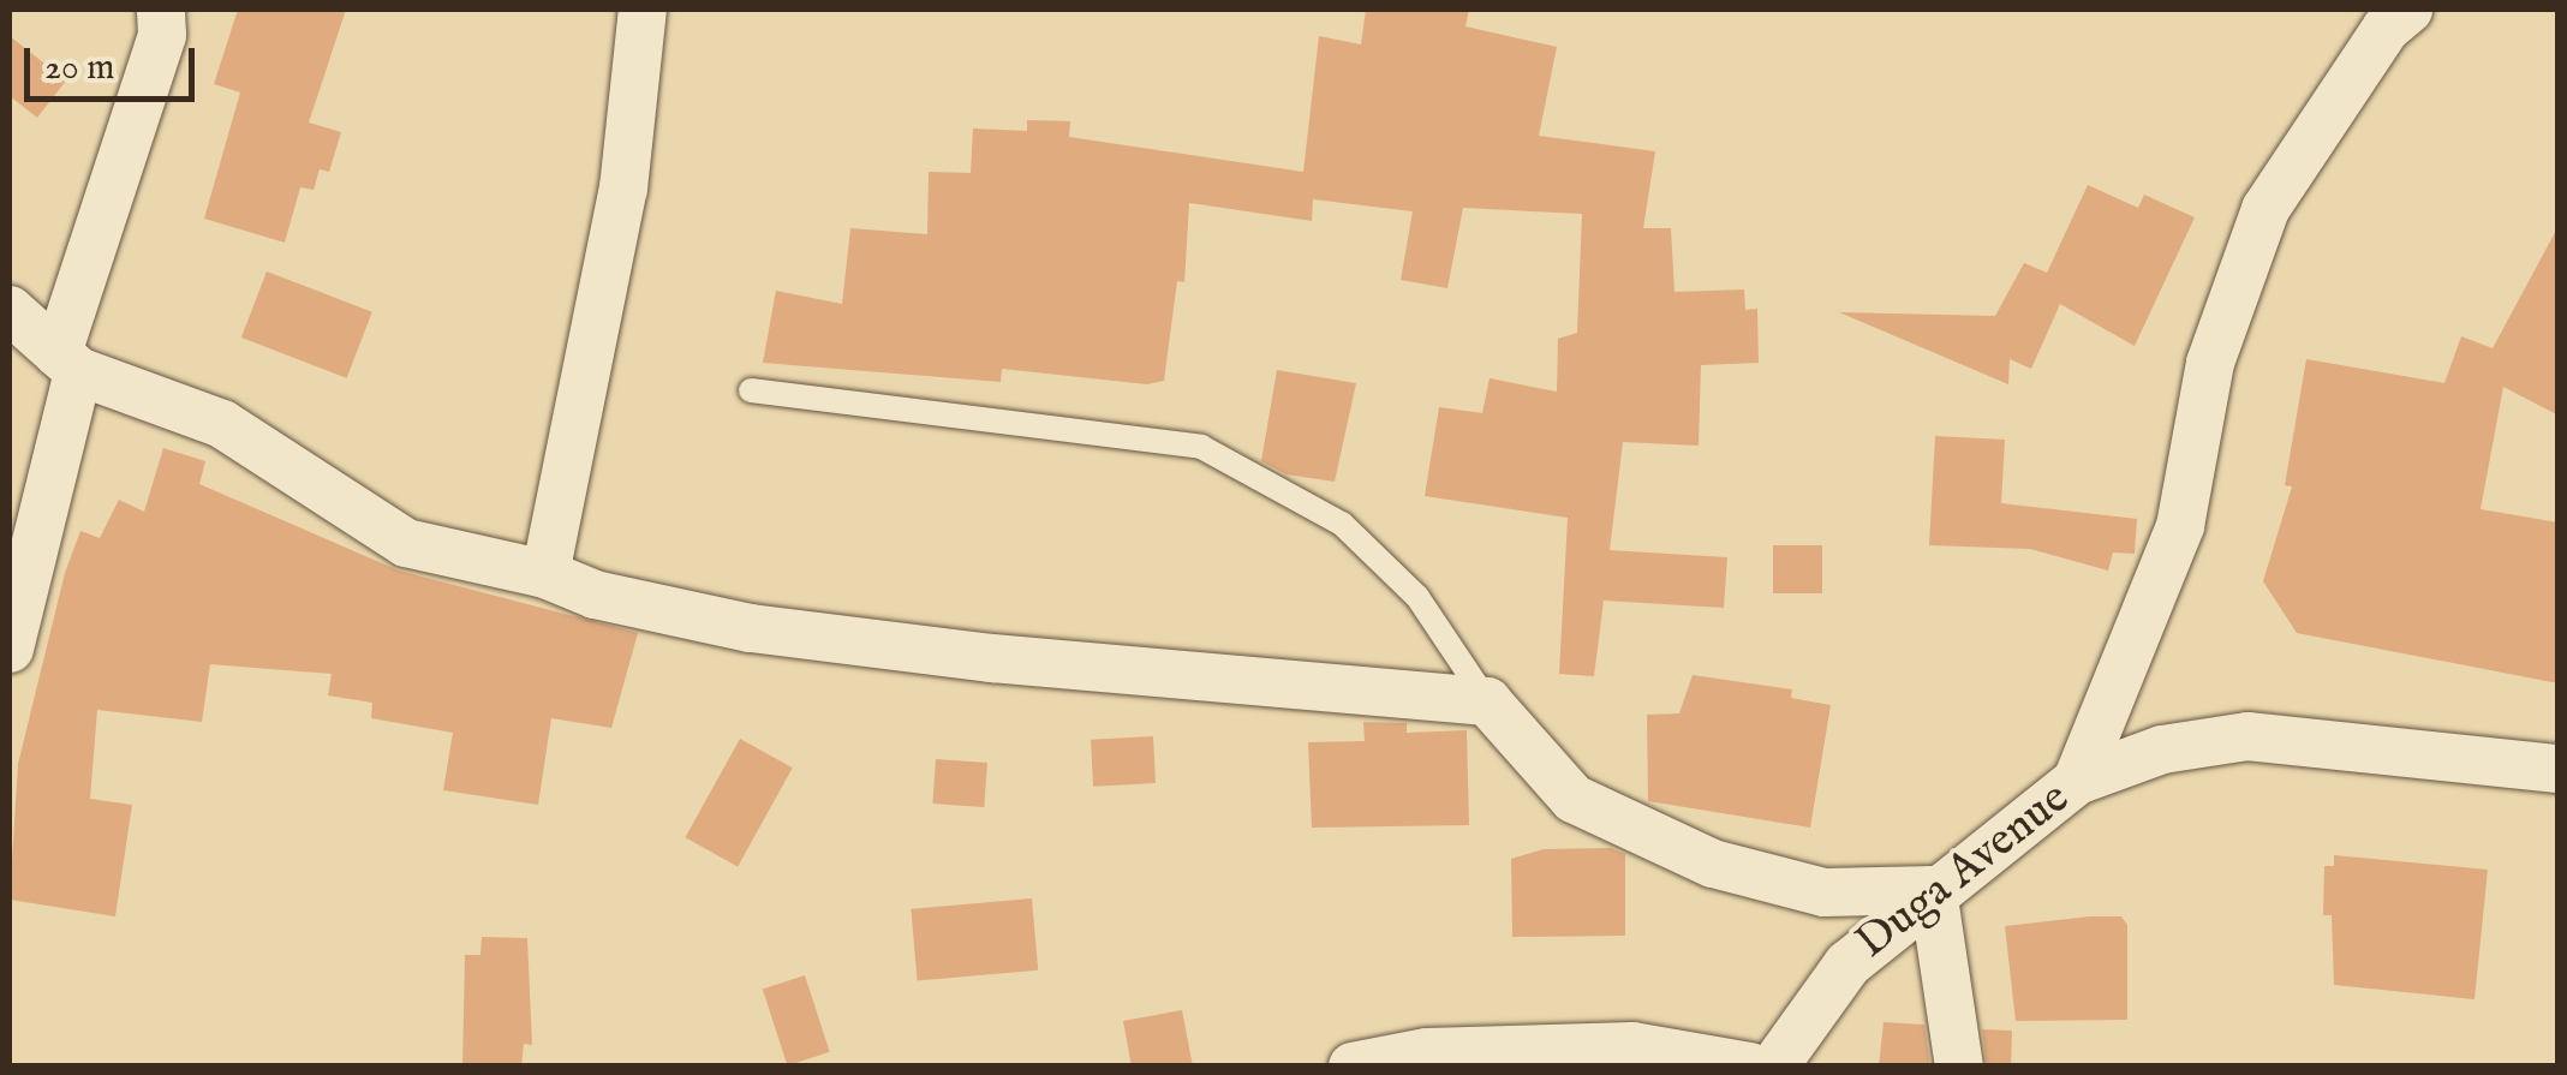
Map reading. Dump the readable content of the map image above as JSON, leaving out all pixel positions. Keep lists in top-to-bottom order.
{
  "streets": {
    "street": ["Duga Avenue"]
  },
  "scale_bar": "20 m"
}
